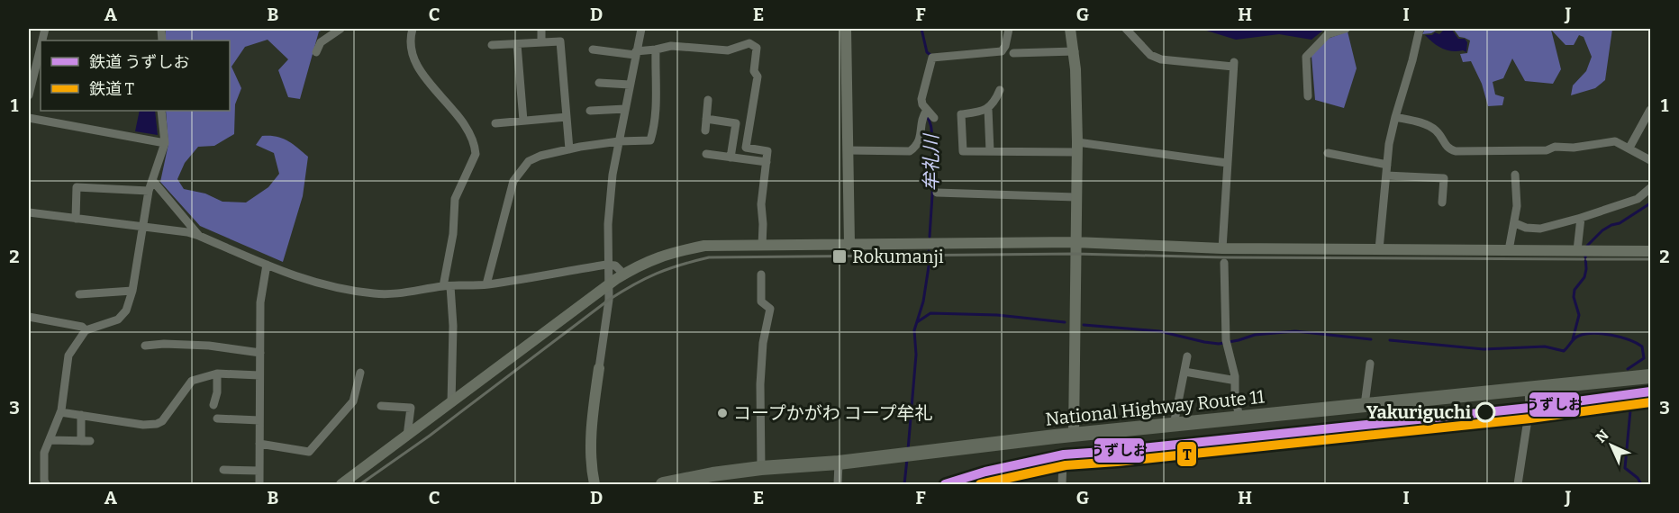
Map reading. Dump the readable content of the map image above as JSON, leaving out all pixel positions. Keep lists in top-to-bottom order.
{
  "streets": {
    "highway": ["National Highway Route 11"]
  },
  "water": ["牟礼川"],
  "places": {
    "transit": ["Rokumanji"],
    "other": ["Yakuriguchi", "コープかがわ コープ牟礼"]
  },
  "lines": ["rail line うずしお", "rail line T"],
  "legend": ["鉄道 うずしお", "鉄道 T"],
  "north": "top left",
  "grid": {
    "columns": [
      "A",
      "B",
      "C",
      "D",
      "E",
      "F",
      "G",
      "H",
      "I",
      "J"
    ],
    "rows": ["1", "2", "3"]
  }
}
